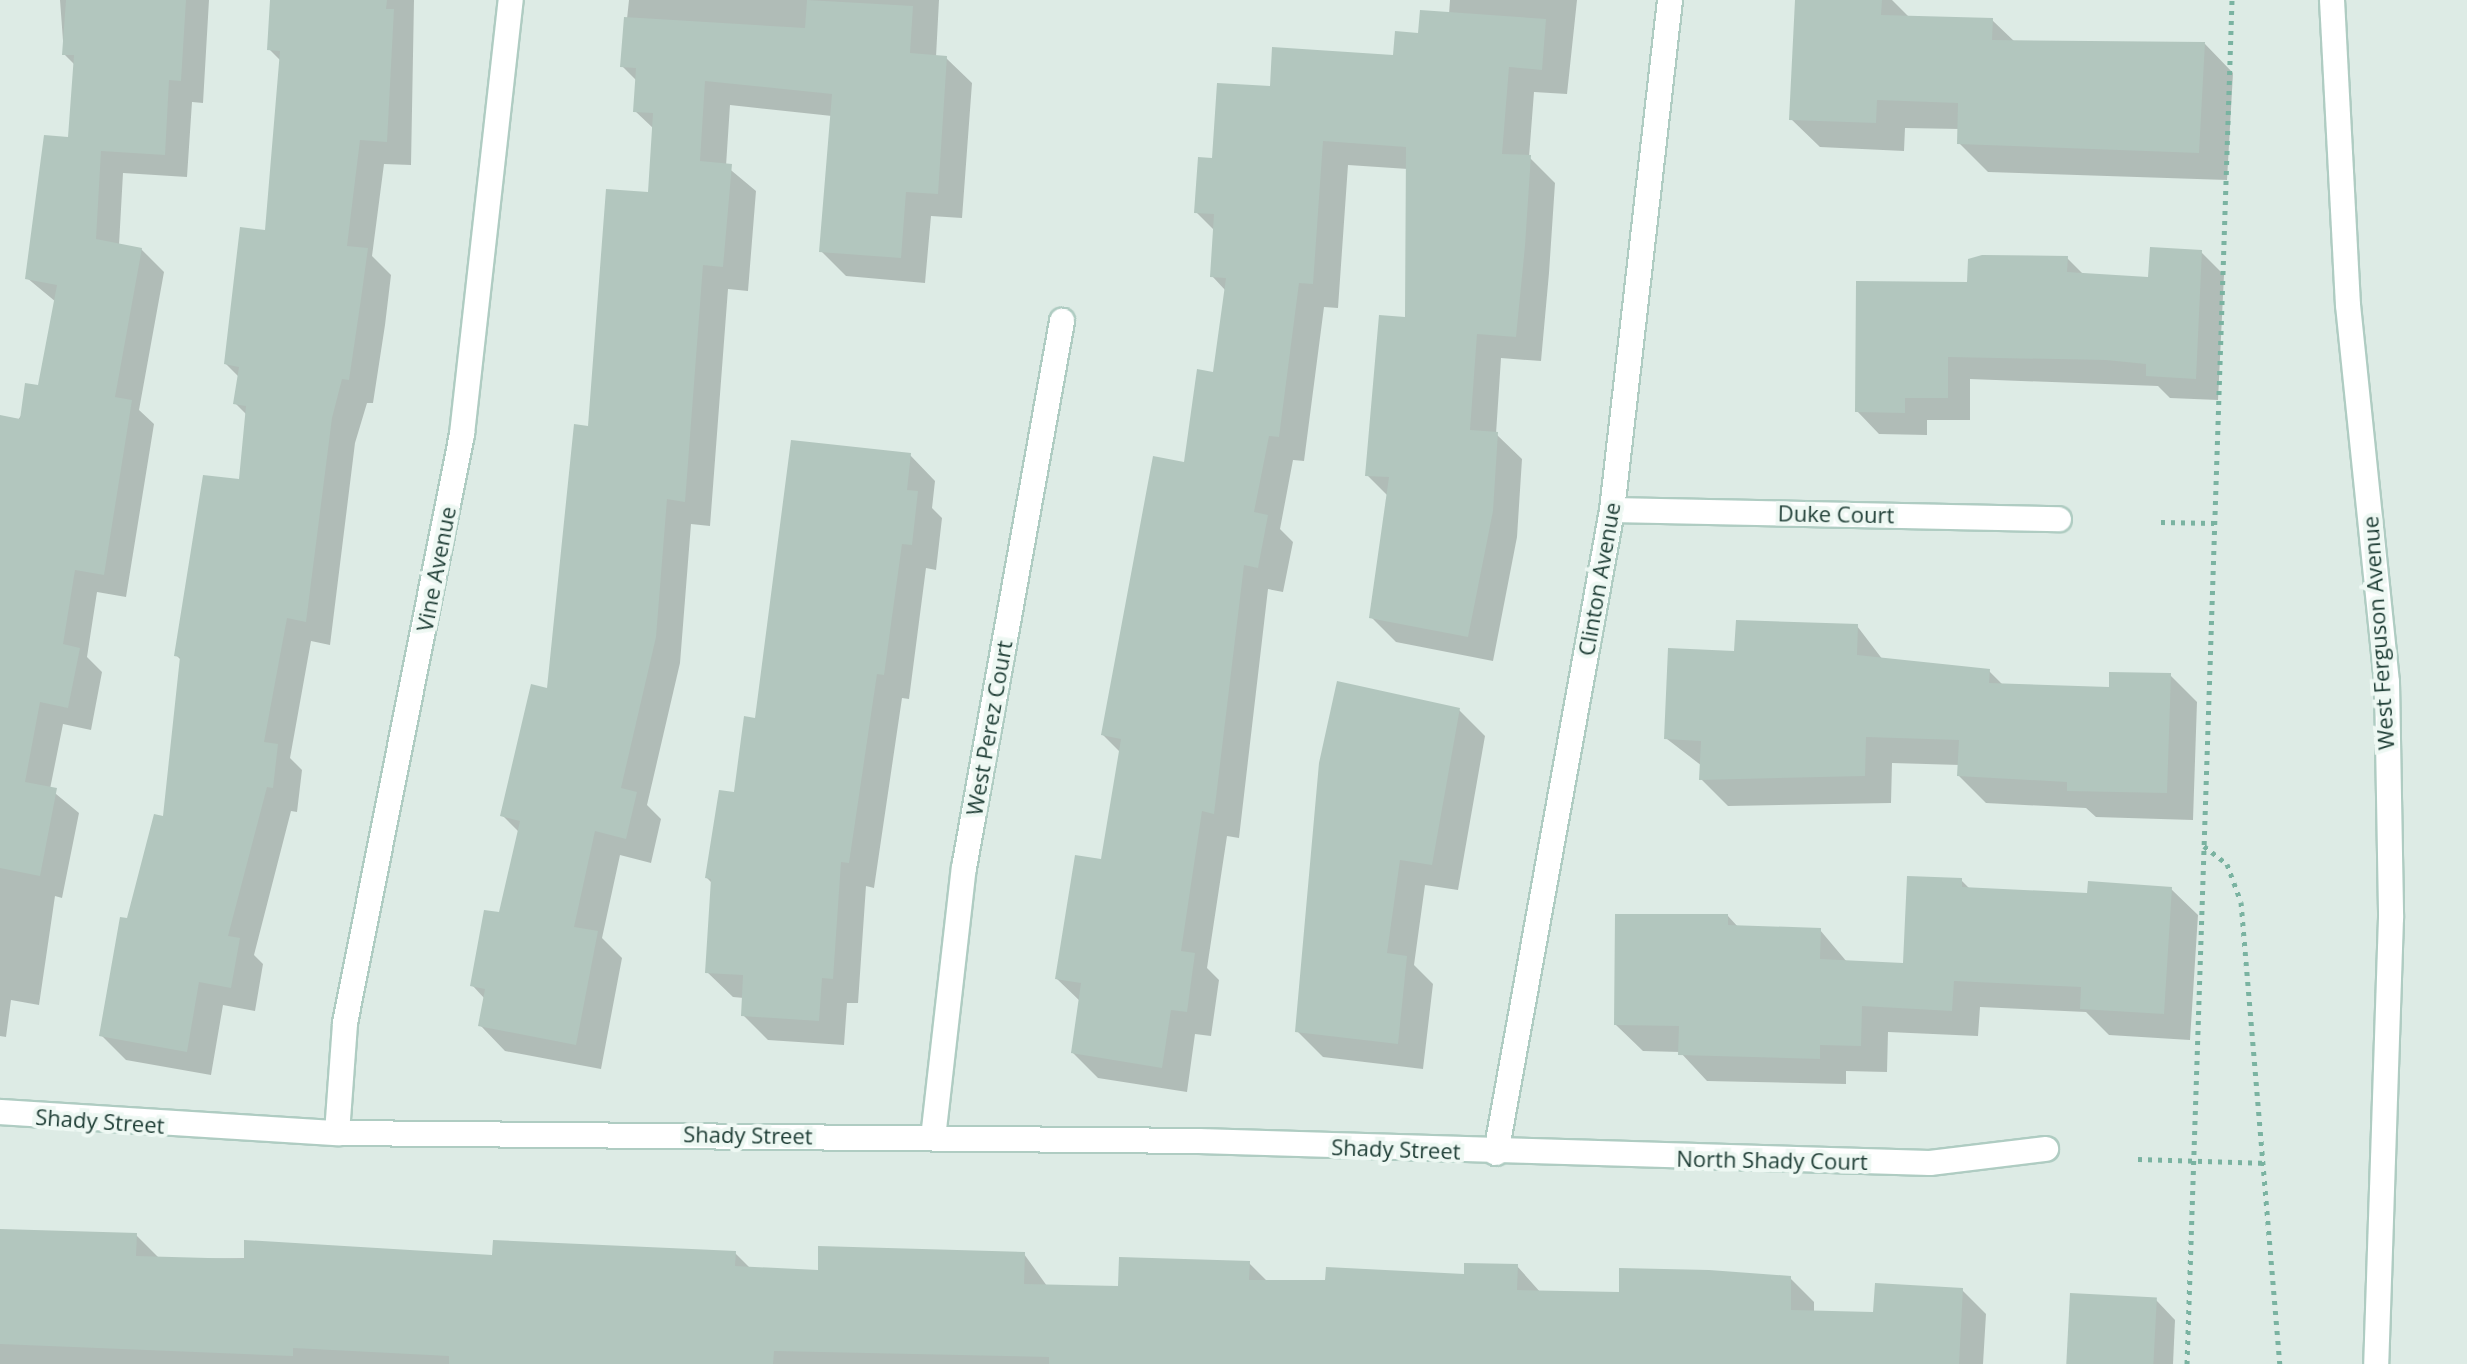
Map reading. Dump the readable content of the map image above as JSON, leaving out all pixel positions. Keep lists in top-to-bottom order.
{
  "streets": {
    "street": [
      "Duke Court",
      "Vine Avenue",
      "Clinton Avenue",
      "West Ferguson Avenue",
      "West Perez Court",
      "Shady Street",
      "North Shady Court"
    ]
  },
  "crossings": [
    ["Duke Court", "Clinton Avenue"],
    ["Vine Avenue", "Shady Street"],
    ["Clinton Avenue", "Shady Street"],
    ["Clinton Avenue", "North Shady Court"],
    ["West Perez Court", "Shady Street"],
    ["Shady Street", "North Shady Court"]
  ]
}
